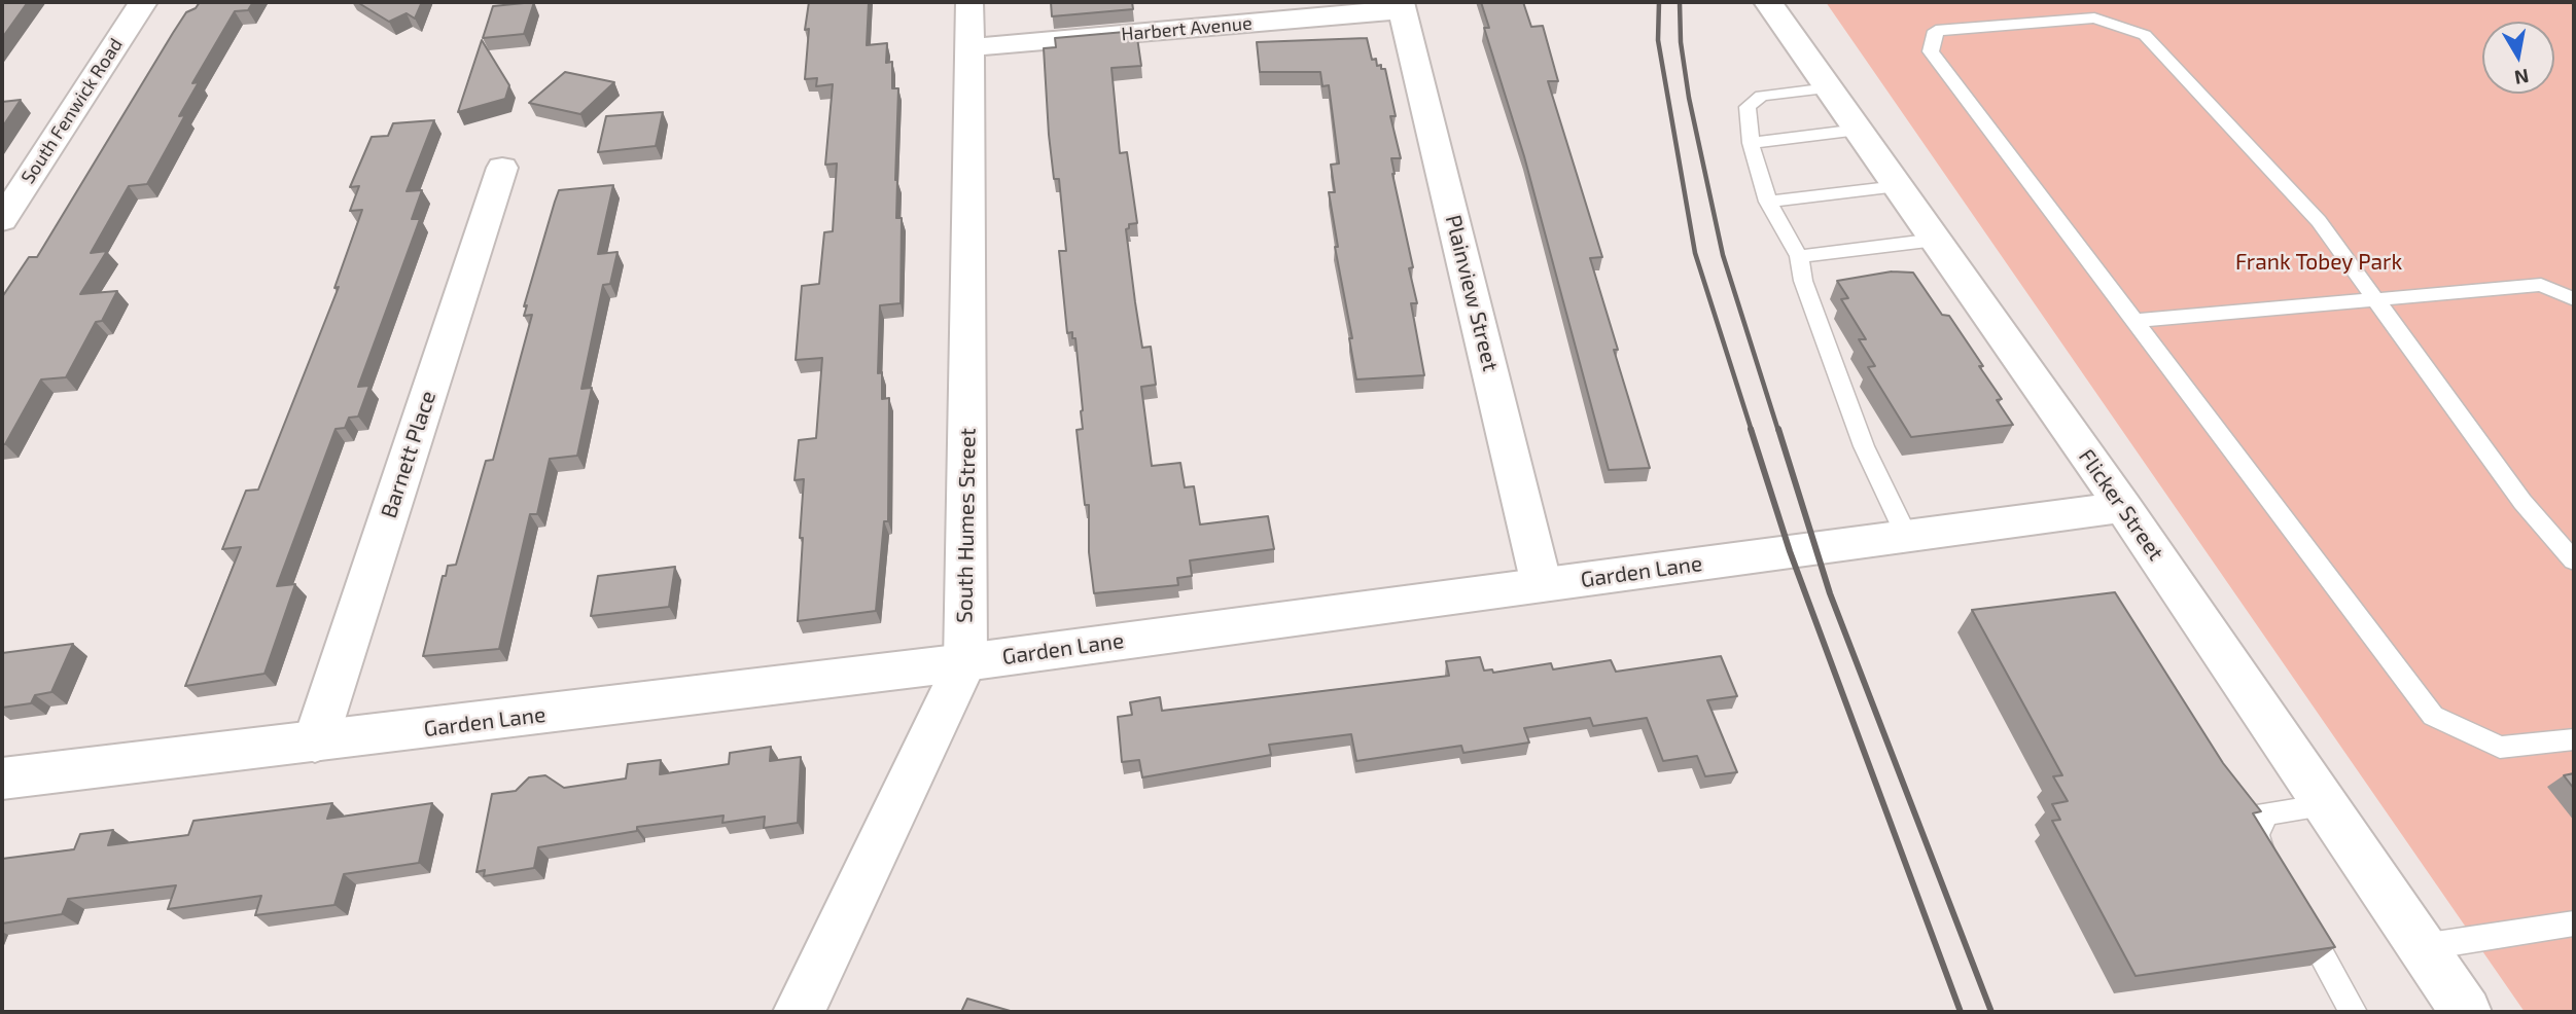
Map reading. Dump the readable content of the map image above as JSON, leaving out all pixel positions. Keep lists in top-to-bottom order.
{
  "streets": {
    "street": [
      "Harbert Avenue",
      "South Fenwick Road",
      "Plainview Street",
      "Barnett Place",
      "Flicker Street",
      "South Humes Street",
      "Garden Lane"
    ]
  },
  "crossings": [
    ["Harbert Avenue", "Plainview Street"],
    ["Harbert Avenue", "South Humes Street"],
    ["Plainview Street", "Garden Lane"],
    ["Barnett Place", "Garden Lane"],
    ["Flicker Street", "Garden Lane"],
    ["South Humes Street", "Garden Lane"]
  ],
  "parks": ["Frank Tobey Park"],
  "north": "bottom"
}
